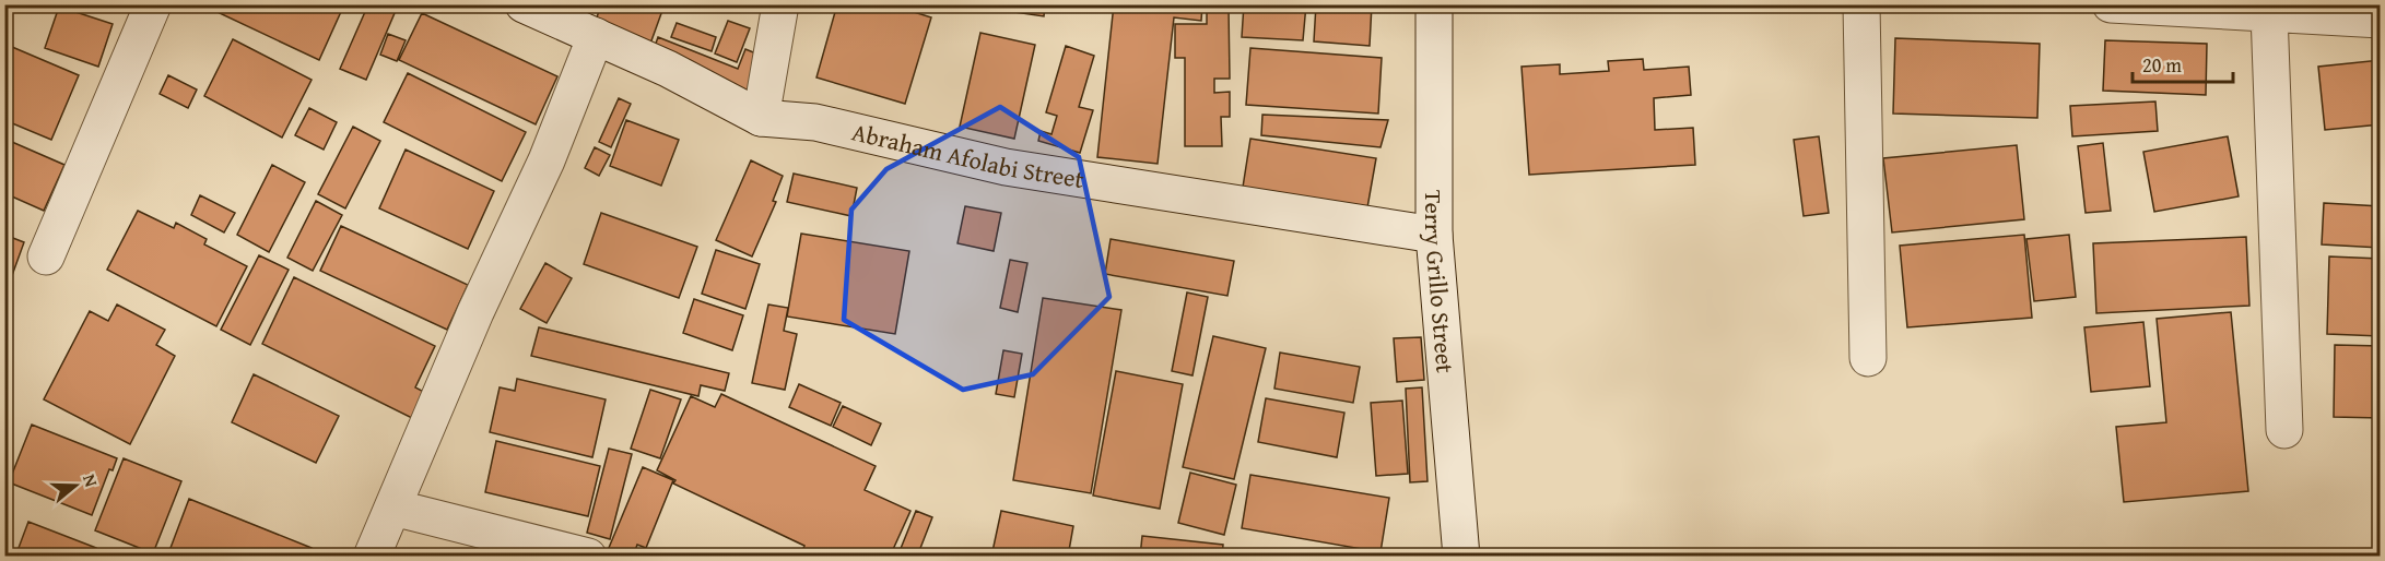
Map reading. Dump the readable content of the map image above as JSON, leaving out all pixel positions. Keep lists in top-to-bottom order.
{
  "streets": {
    "street": ["Abraham Afolabi Street", "Terry Grillo Street"]
  },
  "crossings": [
    ["Abraham Afolabi Street", "Terry Grillo Street"]
  ],
  "scale_bar": "20 m",
  "north": "right"
}
